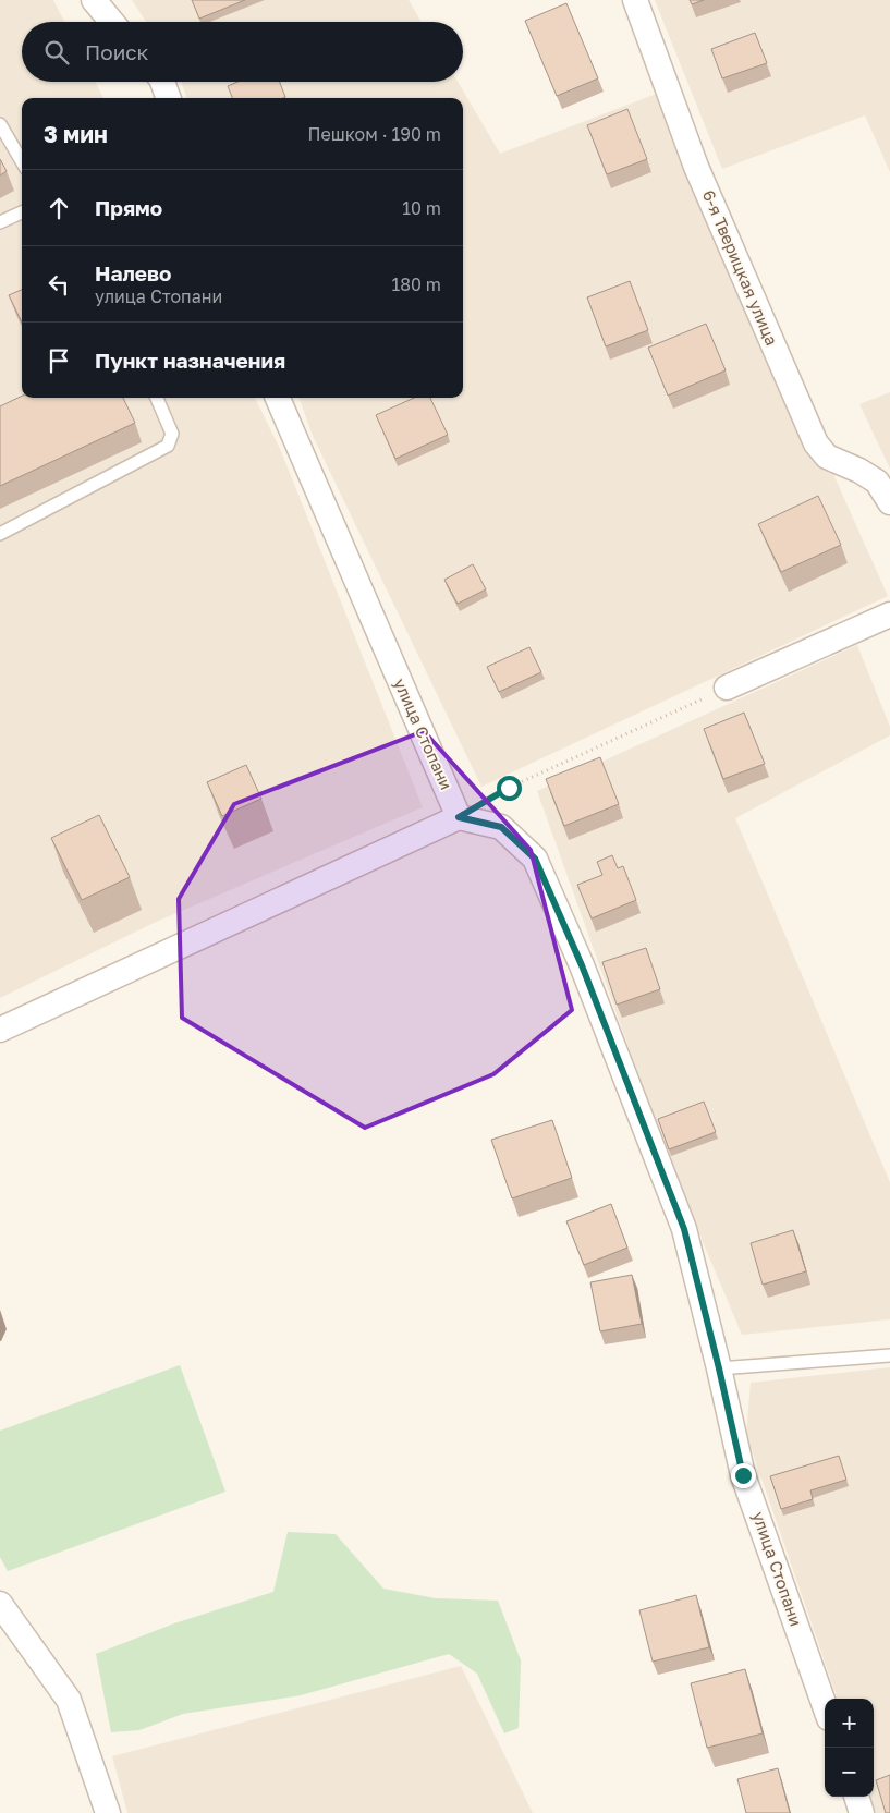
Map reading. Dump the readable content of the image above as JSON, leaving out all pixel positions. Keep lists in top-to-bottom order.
{
  "streets": {
    "street": ["6-я Тверицкая улица", "улица Стопани"]
  },
  "page": {
    "search": "Поиск",
    "heading": ["3 мин", "Пешком · 190 m"],
    "list": [
      ["Прямо", "10 m"],
      ["Налево", "улица Стопани", "180 m"],
      "Пункт назначения"
    ],
    "map_buttons": ["+", "−"]
  }
}
